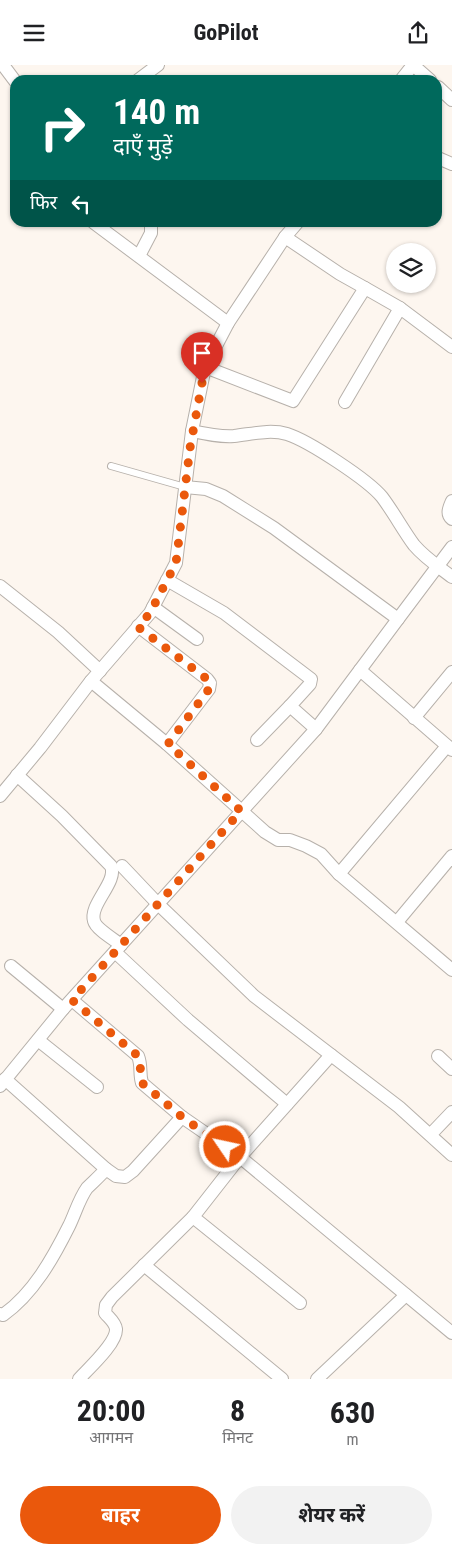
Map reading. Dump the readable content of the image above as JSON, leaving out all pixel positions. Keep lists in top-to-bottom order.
{
  "page": {
    "header": "GoPilot",
    "turn": ["140 m", "दाएँ मुड़ें"],
    "then": "फिर",
    "eta": [
      "20:00",
      "आगमन",
      "8",
      "मिनट",
      "630",
      "m"
    ],
    "buttons": ["बाहर", "शेयर करें"]
  }
}
